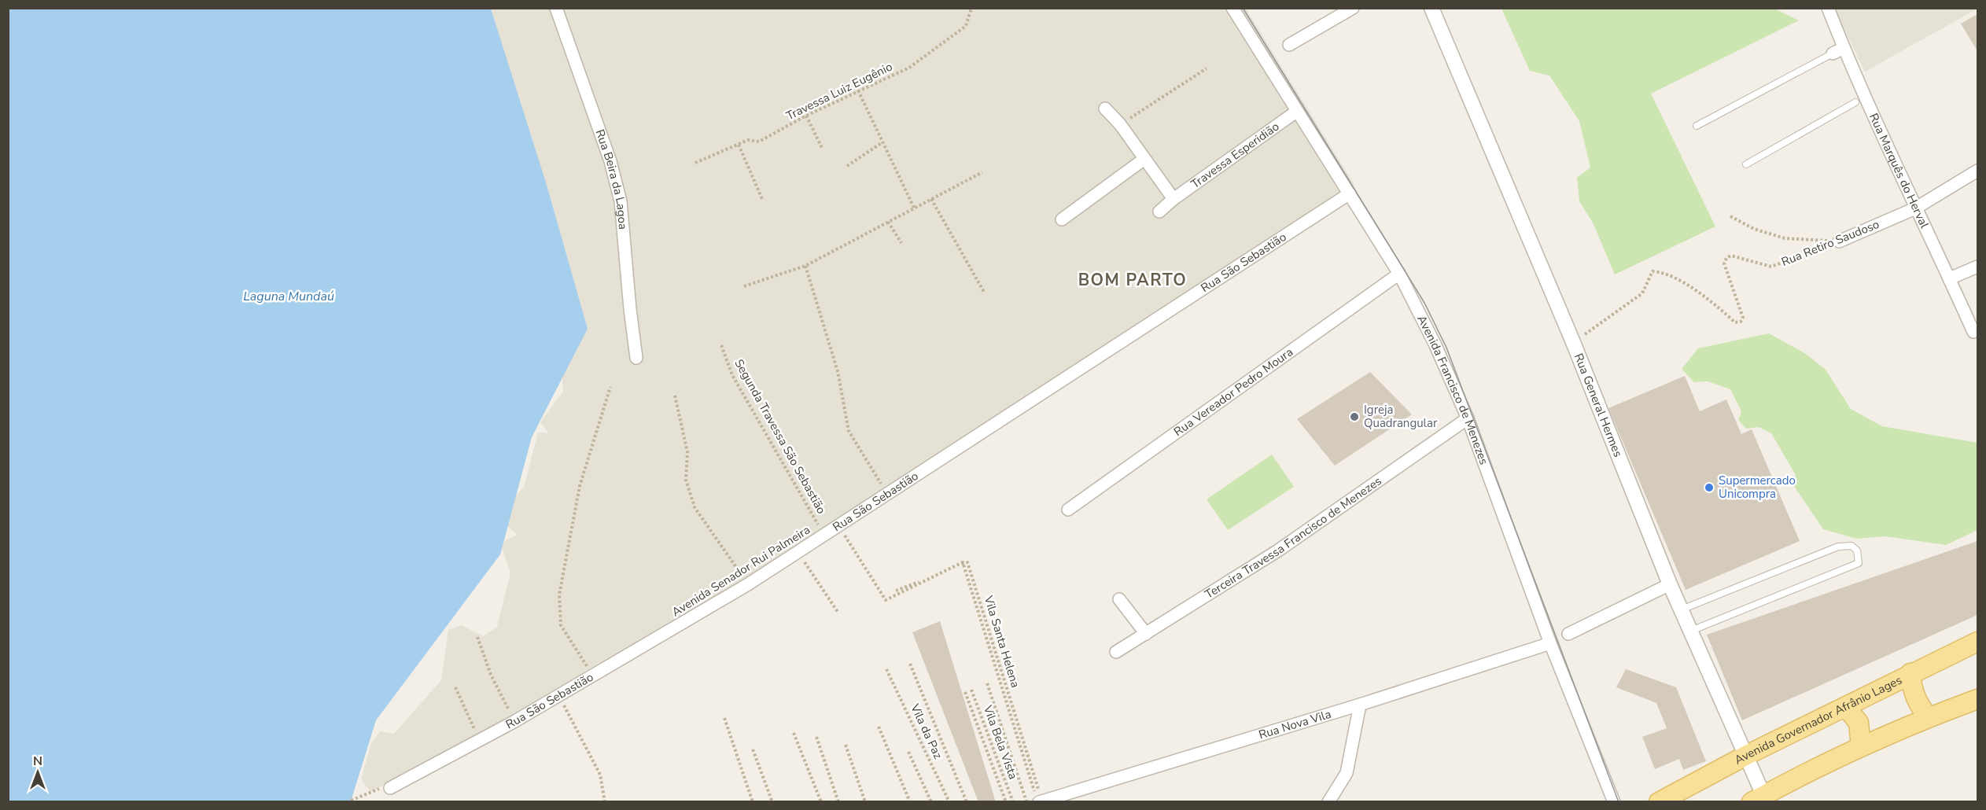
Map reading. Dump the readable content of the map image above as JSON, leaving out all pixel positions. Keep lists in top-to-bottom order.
{
  "streets": {
    "main road": ["Avenida Governador Afrânio Lages"],
    "street": [
      "Travessa Esperidião",
      "Rua Marquês do Herval",
      "Rua Beira da Lagoa",
      "Rua Retiro Saudoso",
      "Rua São Sebastião",
      "Avenida Francisco de Menezes",
      "Rua Vereador Pedro Moura",
      "Rua General Hermes",
      "Terceira Travessa Francisco de Menezes",
      "Rua Nova Vila"
    ],
    "path": [
      "Travessa Luiz Eugênio",
      "Segunda Travessa São Sebastião",
      "Vila Santa Helena",
      "Vila da Paz",
      "Vila Bela Vista"
    ]
  },
  "crossings": [
    ["Travessa Esperidião", "Avenida Francisco de Menezes"],
    ["Rua Marquês do Herval", "Rua Retiro Saudoso"],
    ["Rua Retiro Saudoso", "Rua General Hermes"],
    ["Rua São Sebastião", "Avenida Francisco de Menezes"],
    ["Rua São Sebastião", "Segunda Travessa São Sebastião"],
    ["Avenida Francisco de Menezes", "Rua Vereador Pedro Moura"],
    ["Avenida Francisco de Menezes", "Terceira Travessa Francisco de Menezes"],
    ["Avenida Francisco de Menezes", "Rua Nova Vila"],
    ["Rua General Hermes", "Avenida Governador Afrânio Lages"],
    ["Vila Santa Helena", "Rua Nova Vila"]
  ],
  "districts": ["BOM PARTO"],
  "water": ["Laguna Mundaú"],
  "places": ["Igreja Quadrangular", "Supermercado Unicompra"],
  "north": "top"
}
